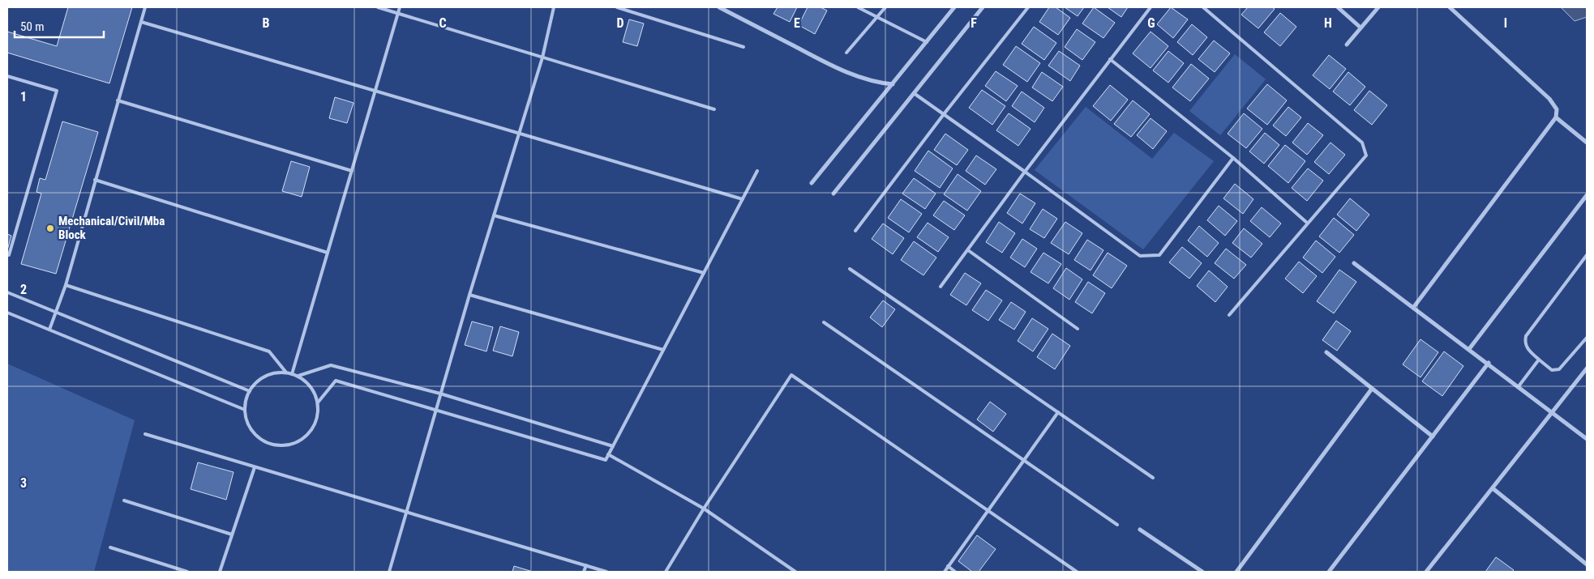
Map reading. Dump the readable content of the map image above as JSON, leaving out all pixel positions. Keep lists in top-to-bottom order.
{
  "places": ["Mechanical/Civil/Mba Block"],
  "scale_bar": "50 m",
  "grid": {
    "columns": [
      "B",
      "C",
      "D",
      "E",
      "F",
      "G",
      "H",
      "I"
    ],
    "rows": ["1", "2", "3"]
  }
}
